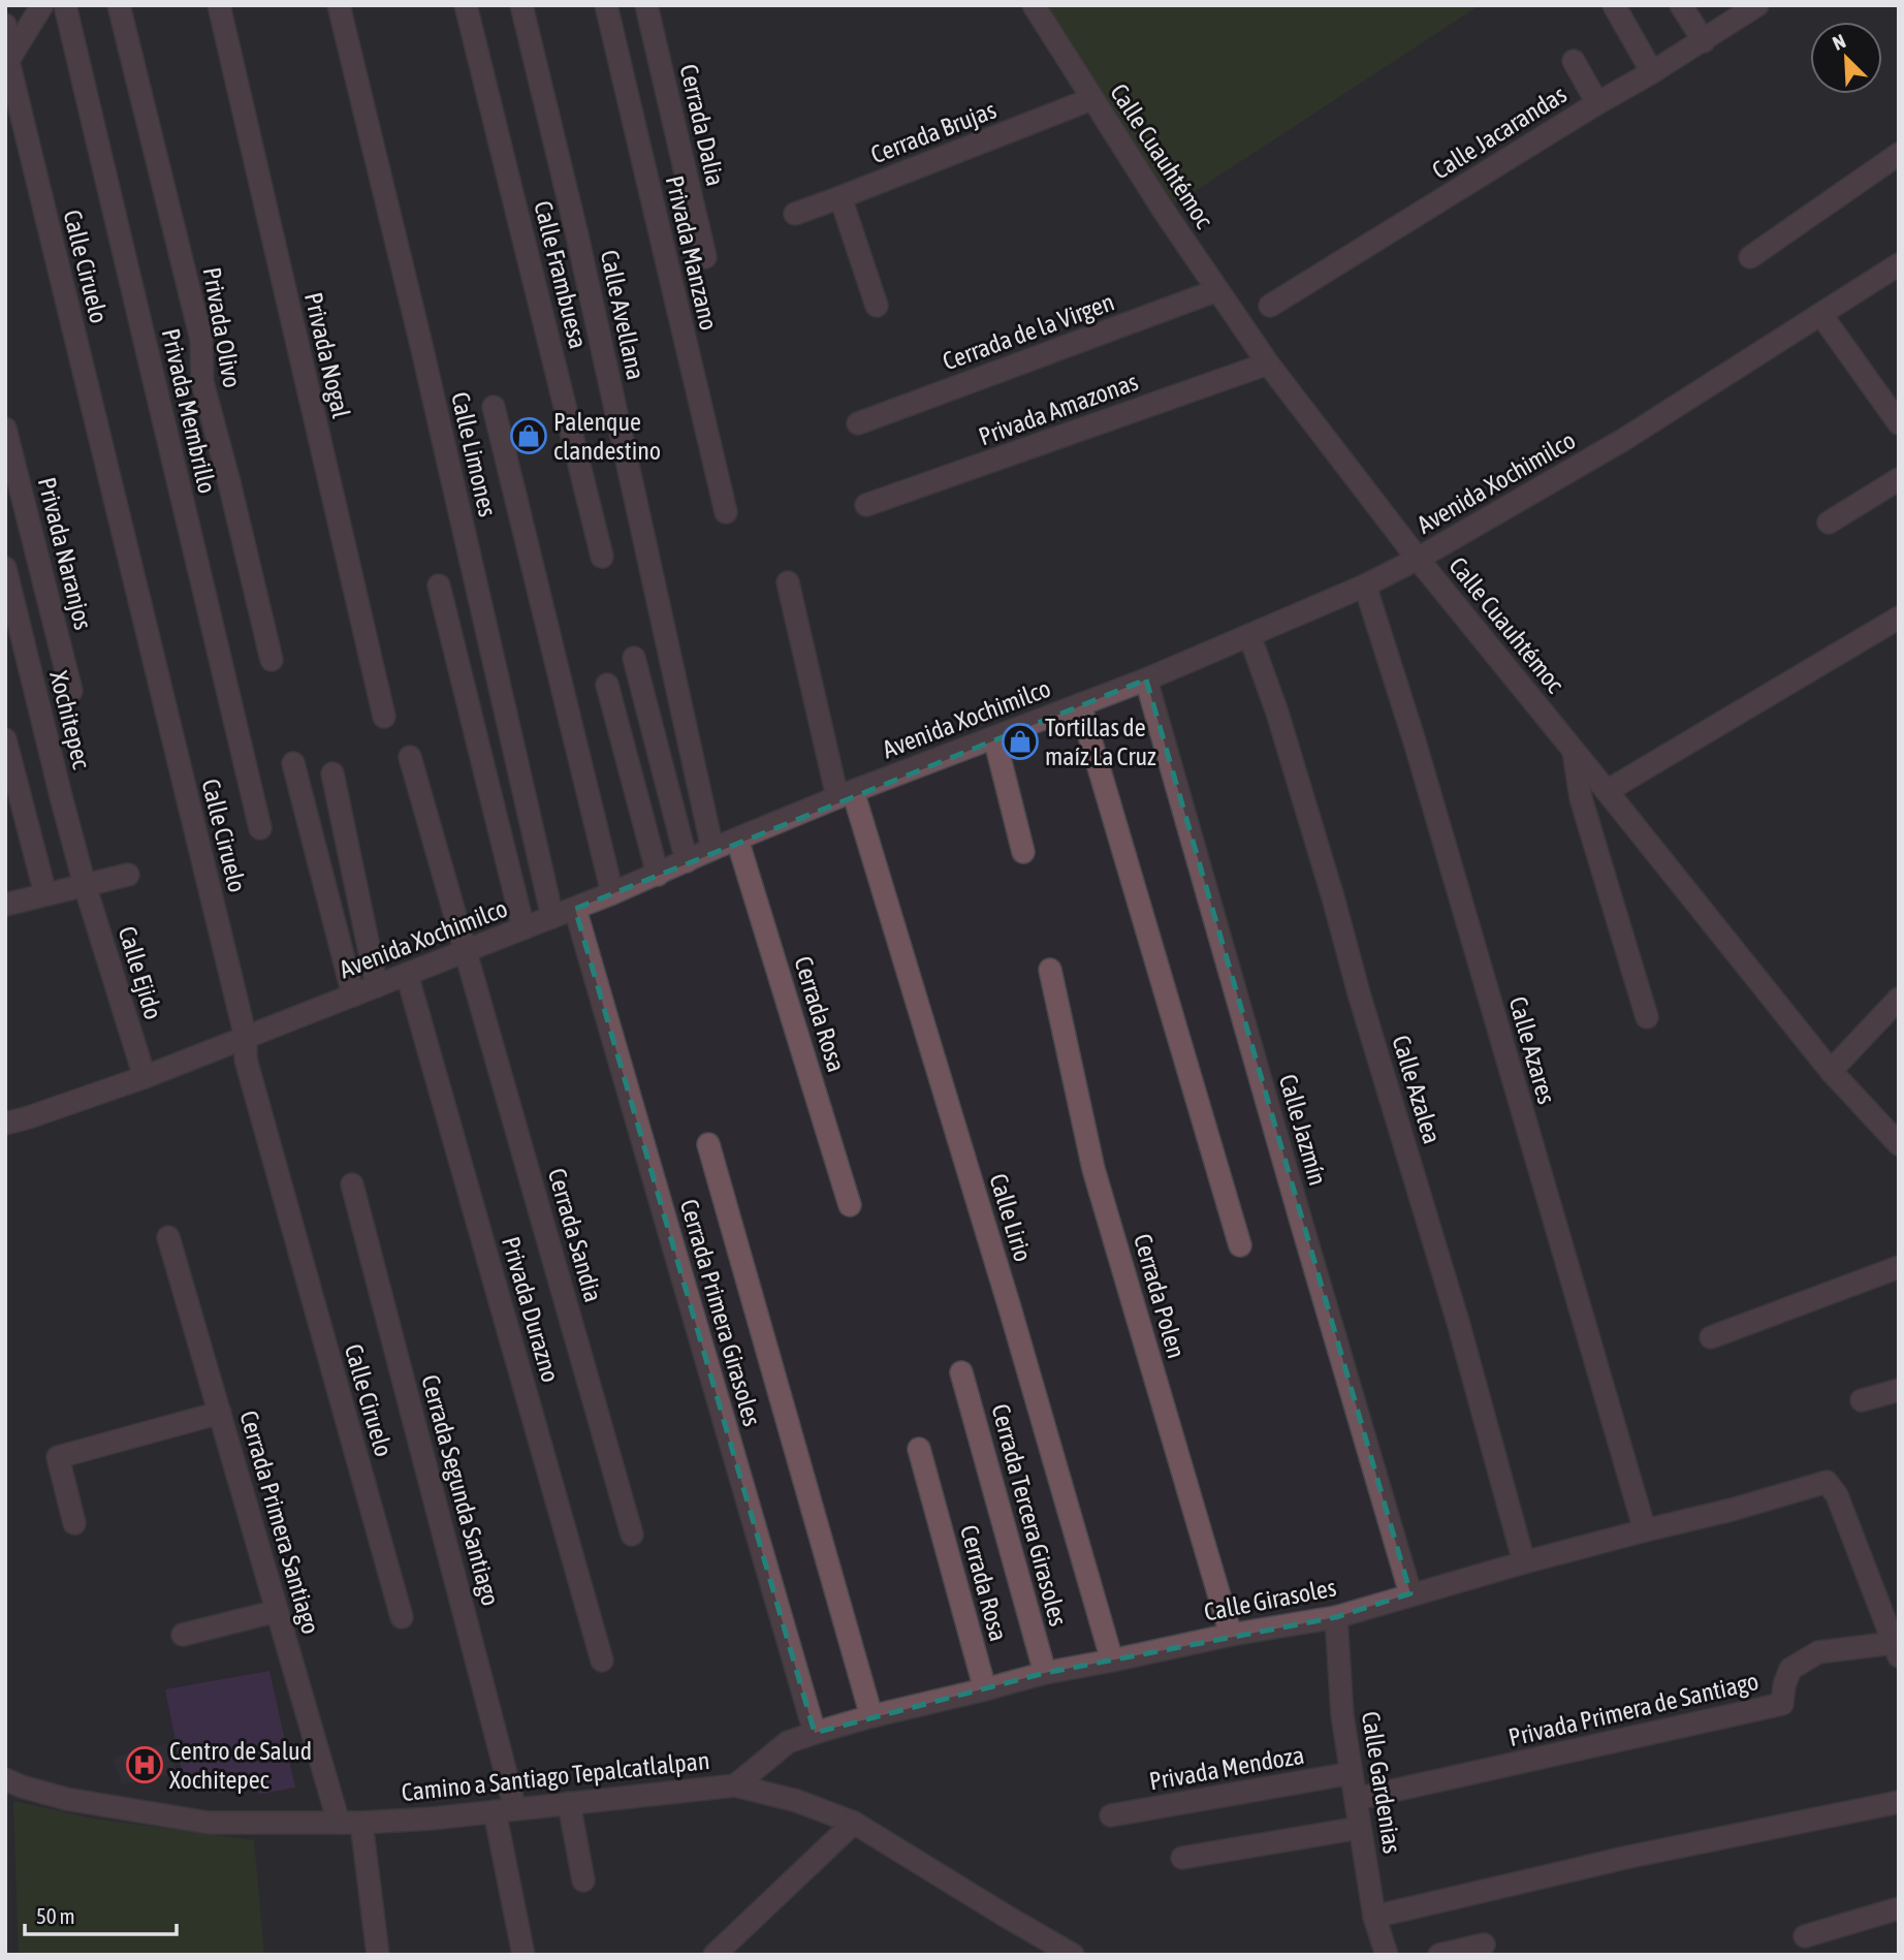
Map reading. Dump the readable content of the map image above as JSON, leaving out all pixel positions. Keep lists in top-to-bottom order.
{
  "streets": {
    "street": [
      "Cerrada Dalia",
      "Cerrada Brujas",
      "Calle Jacarandas",
      "Calle Cuauhtémoc",
      "Privada Manzano",
      "Calle Ciruelo",
      "Calle Frambuesa",
      "Calle Avellana",
      "Privada Olivo",
      "Cerrada de la Virgen",
      "Privada Nogal",
      "Privada Amazonas",
      "Privada Membrillo",
      "Calle Limones",
      "Avenida Xochimilco",
      "Privada Naranjos",
      "Xochitepec",
      "Calle Ejido",
      "Cerrada Rosa",
      "Calle Azares",
      "Calle Azalea",
      "Calle Jazmín",
      "Calle Lirio",
      "Cerrada Sandia",
      "Cerrada Polen",
      "Privada Durazno",
      "Cerrada Primera Girasoles",
      "Cerrada Segunda Santiago",
      "Cerrada Tercera Girasoles",
      "Cerrada Primera Santiago",
      "Calle Girasoles",
      "Privada Primera de Santiago",
      "Privada Mendoza",
      "Camino a Santiago Tepalcatlalpan",
      "Calle Gardenias"
    ]
  },
  "crossings": [
    ["Cerrada Brujas", "Calle Cuauhtémoc"],
    ["Calle Cuauhtémoc", "Cerrada de la Virgen"],
    ["Calle Cuauhtémoc", "Privada Amazonas"],
    ["Calle Cuauhtémoc", "Avenida Xochimilco"],
    ["Calle Ciruelo", "Avenida Xochimilco"],
    ["Calle Avellana", "Avenida Xochimilco"],
    ["Calle Limones", "Avenida Xochimilco"],
    ["Avenida Xochimilco", "Calle Ejido"],
    ["Avenida Xochimilco", "Cerrada Rosa"],
    ["Avenida Xochimilco", "Calle Azares"],
    ["Avenida Xochimilco", "Calle Azalea"],
    ["Avenida Xochimilco", "Calle Jazmín"],
    ["Avenida Xochimilco", "Calle Lirio"],
    ["Avenida Xochimilco", "Cerrada Sandia"],
    ["Avenida Xochimilco", "Privada Durazno"],
    ["Avenida Xochimilco", "Cerrada Primera Girasoles"],
    ["Xochitepec", "Calle Ejido"],
    ["Cerrada Rosa", "Calle Girasoles"],
    ["Calle Azares", "Calle Girasoles"],
    ["Calle Azalea", "Calle Girasoles"],
    ["Calle Jazmín", "Calle Girasoles"],
    ["Calle Lirio", "Calle Girasoles"],
    ["Cerrada Polen", "Calle Girasoles"],
    ["Cerrada Primera Girasoles", "Calle Girasoles"],
    ["Cerrada Segunda Santiago", "Camino a Santiago Tepalcatlalpan"],
    ["Cerrada Tercera Girasoles", "Calle Girasoles"],
    ["Cerrada Primera Santiago", "Camino a Santiago Tepalcatlalpan"],
    ["Calle Girasoles", "Privada Primera de Santiago"],
    ["Calle Girasoles", "Camino a Santiago Tepalcatlalpan"],
    ["Calle Girasoles", "Calle Gardenias"],
    ["Privada Primera de Santiago", "Calle Gardenias"],
    ["Privada Mendoza", "Calle Gardenias"]
  ],
  "places": {
    "shop": ["Palenque clandestino", "Tortillas de maíz La Cruz"],
    "hospital": ["Centro de Salud Xochitepec"]
  },
  "scale_bar": "50 m",
  "north": "top left"
}
